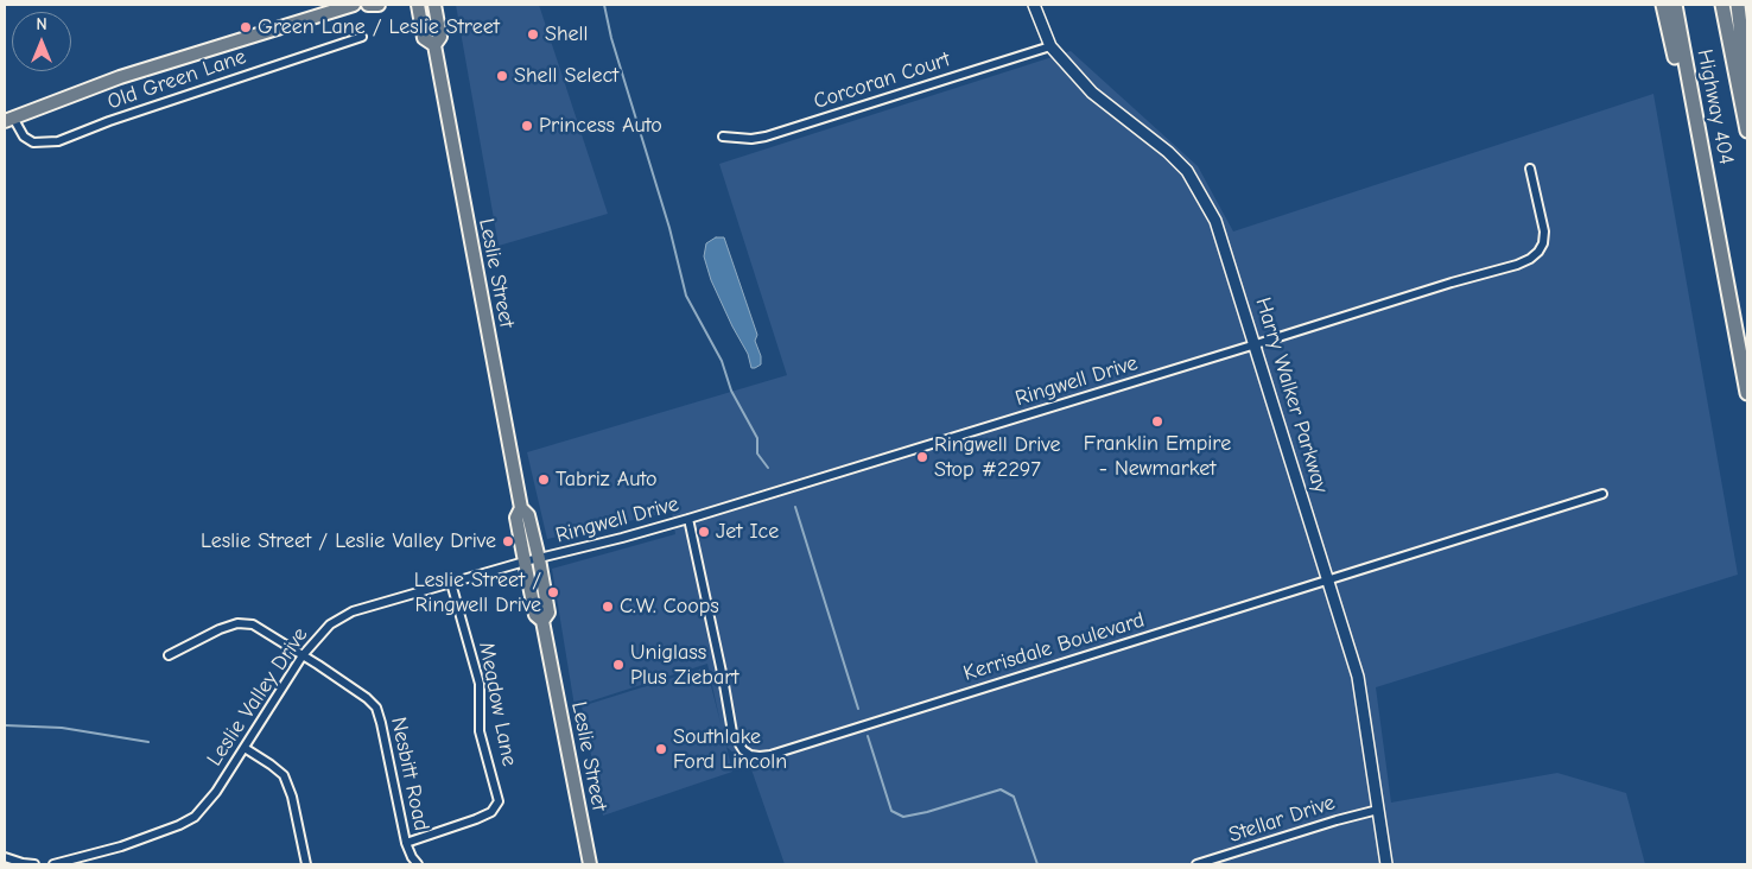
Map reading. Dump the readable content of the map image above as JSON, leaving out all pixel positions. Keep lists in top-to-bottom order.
{
  "streets": {
    "highway": ["Highway 404"],
    "main road": ["Leslie Street"],
    "street": [
      "Old Green Lane",
      "Corcoran Court",
      "Ringwell Drive",
      "Harry Walker Parkway",
      "Kerrisdale Boulevard",
      "Leslie Valley Drive",
      "Meadow Lane",
      "Nesbitt Road",
      "Stellar Drive"
    ]
  },
  "crossings": [
    ["Corcoran Court", "Harry Walker Parkway"],
    ["Leslie Street", "Ringwell Drive"],
    ["Leslie Street", "Leslie Valley Drive"],
    ["Ringwell Drive", "Harry Walker Parkway"],
    ["Ringwell Drive", "Kerrisdale Boulevard"],
    ["Ringwell Drive", "Leslie Valley Drive"],
    ["Harry Walker Parkway", "Kerrisdale Boulevard"],
    ["Harry Walker Parkway", "Stellar Drive"],
    ["Leslie Valley Drive", "Meadow Lane"],
    ["Leslie Valley Drive", "Nesbitt Road"],
    ["Meadow Lane", "Nesbitt Road"]
  ],
  "places": [
    "Green Lane / Leslie Street",
    "Shell",
    "Shell Select",
    "Princess Auto",
    "Franklin Empire - Newmarket",
    "Ringwell Drive Stop #2297",
    "Tabriz Auto",
    "Jet Ice",
    "Leslie Street / Leslie Valley Drive",
    "Leslie Street / Ringwell Drive",
    "C.W. Coops",
    "Uniglass Plus Ziebart",
    "Southlake Ford Lincoln"
  ],
  "north": "top"
}
